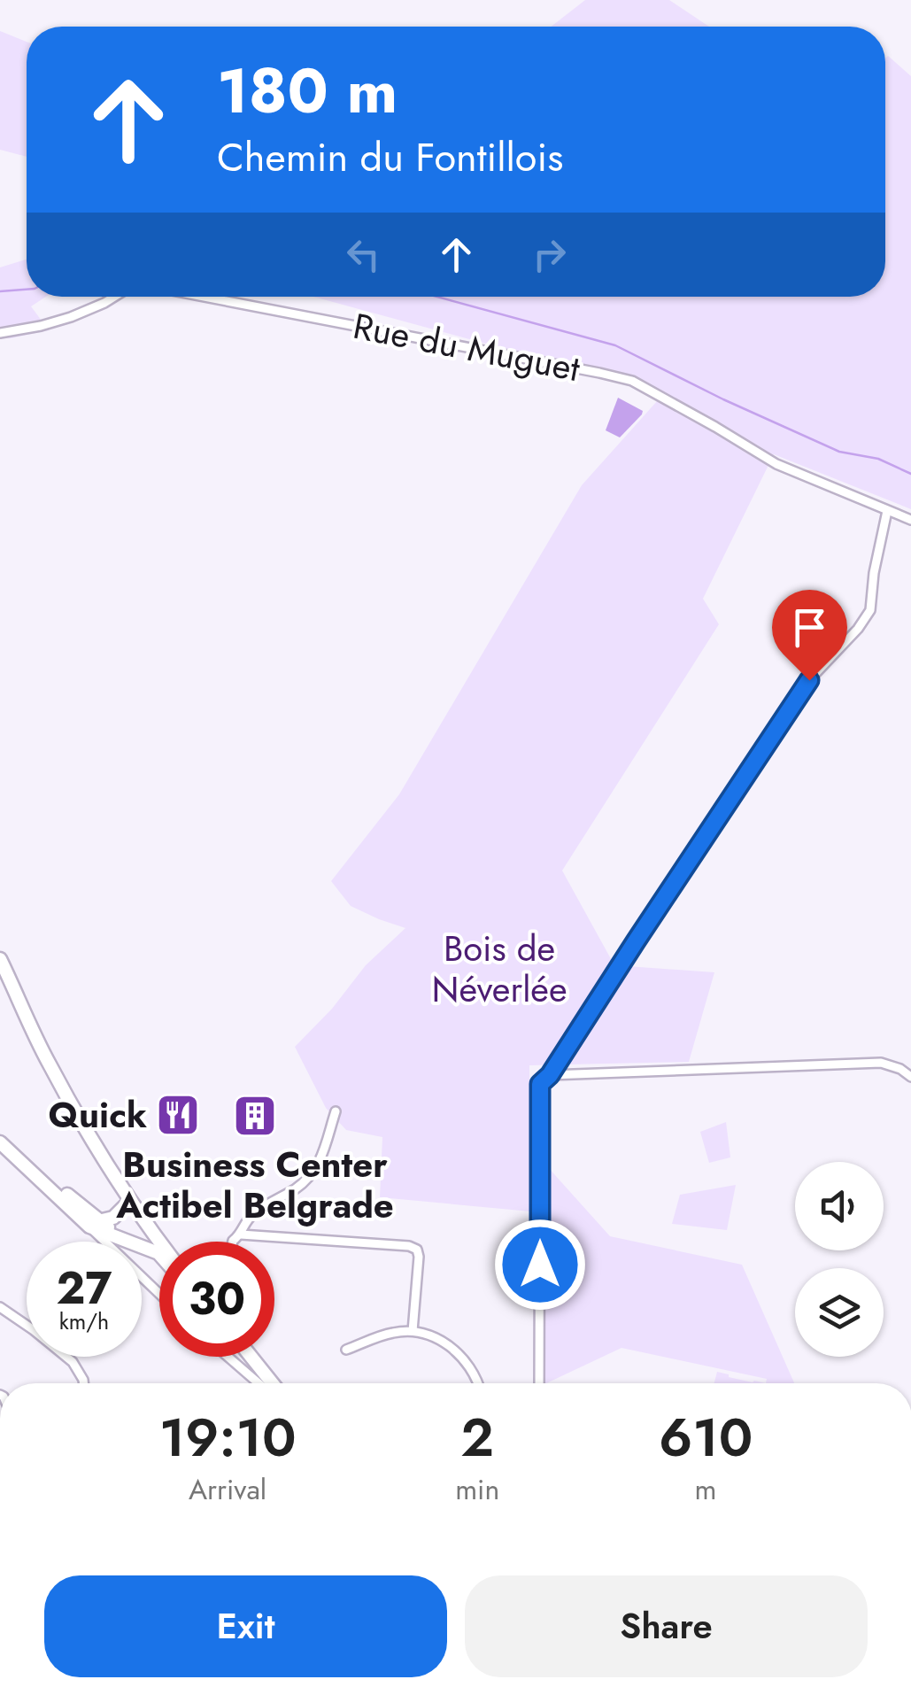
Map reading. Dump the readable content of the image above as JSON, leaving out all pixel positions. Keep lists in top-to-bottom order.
{
  "streets": {
    "street": ["Rue du Muguet"]
  },
  "parks": ["Bois de Néverlée"],
  "places": {
    "restaurant": ["Quick"],
    "building": ["Business Center Actibel Belgrade"]
  },
  "page": {
    "turn": ["180 m", "Chemin du Fontillois"],
    "speed": "27 km/h",
    "limit": "30",
    "eta": [
      "19:10",
      "Arrival",
      "2",
      "min",
      "610",
      "m"
    ],
    "buttons": ["Exit", "Share"]
  }
}
